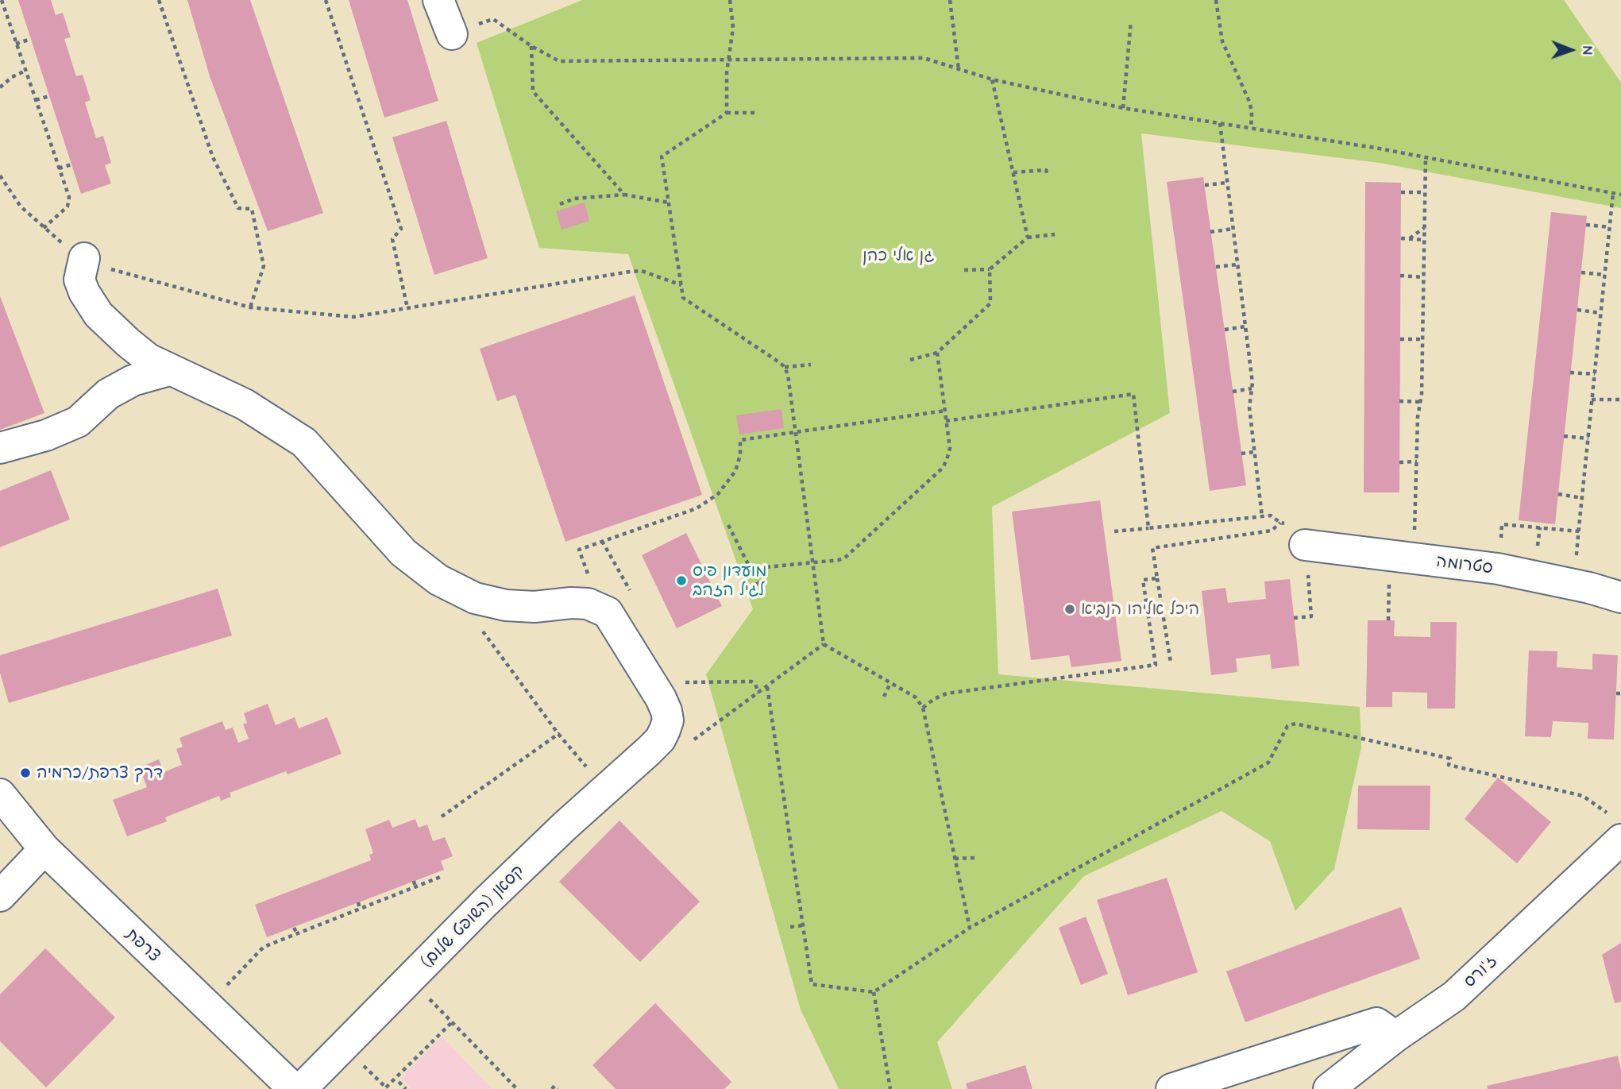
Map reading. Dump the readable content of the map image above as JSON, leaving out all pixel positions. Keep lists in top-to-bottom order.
{
  "streets": {
    "street": [
      "סטרומה",
      "קסאן (השופט שלום)",
      "צרפת",
      "ז'ורס"
    ]
  },
  "parks": ["גן אלי כהן"],
  "places": ["מועדון פיס לגיל הזהב", "היכל אליהו הנביא", "דרך צרפת/כרמיה"],
  "north": "right"
}
